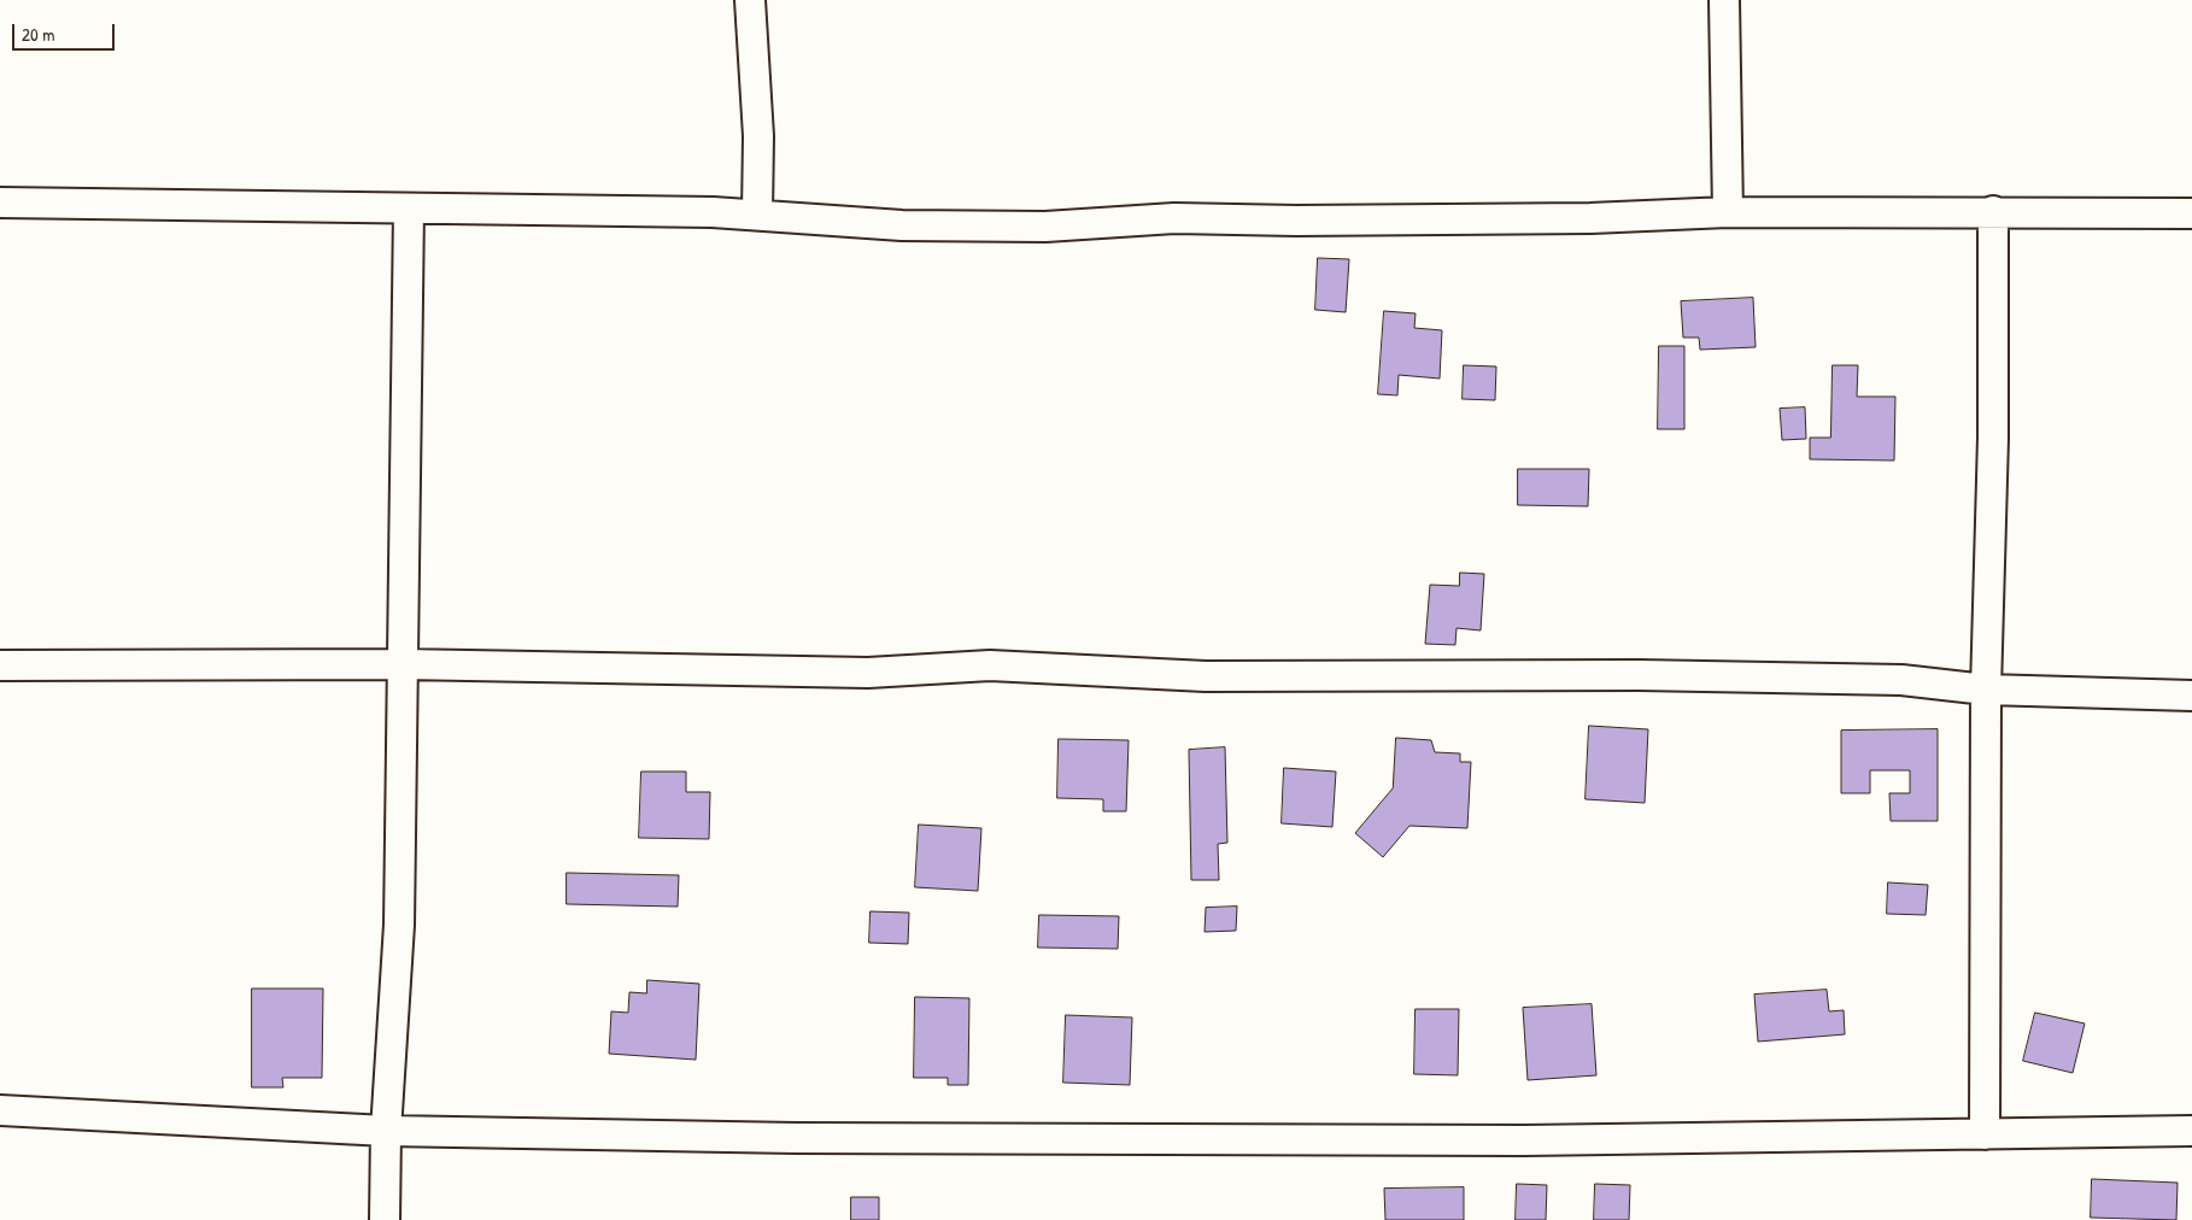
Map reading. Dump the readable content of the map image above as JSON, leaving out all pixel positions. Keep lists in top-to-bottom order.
{
  "scale_bar": "20 m"
}
